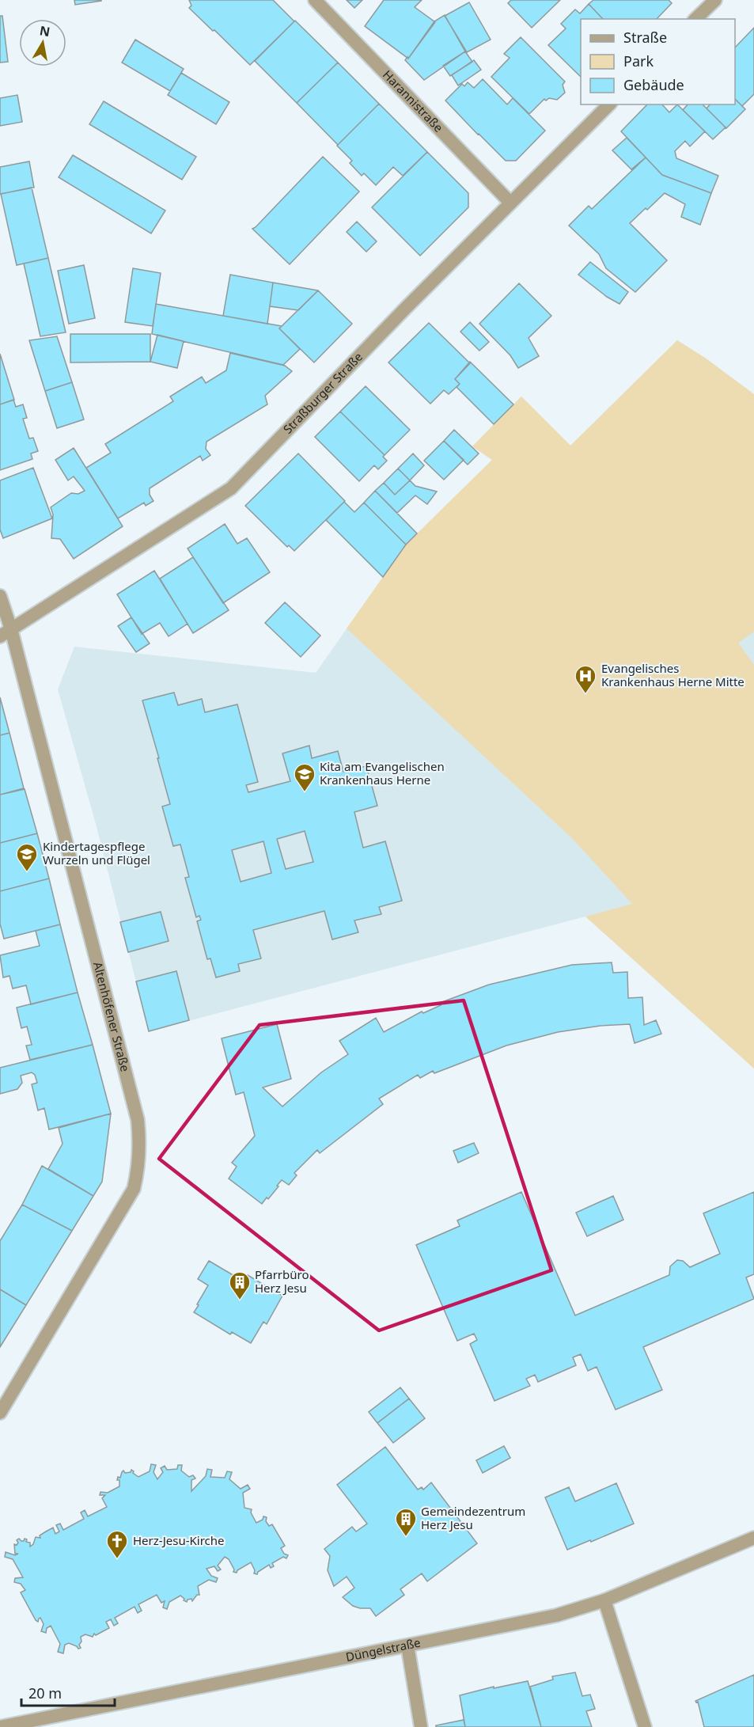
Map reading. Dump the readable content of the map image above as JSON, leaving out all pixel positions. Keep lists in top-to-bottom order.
{
  "streets": {
    "street": [
      "Harannistraße",
      "Straßburger Straße",
      "Altenhöfener Straße",
      "Düngelstraße"
    ]
  },
  "crossings": [
    ["Harannistraße", "Straßburger Straße"],
    ["Straßburger Straße", "Altenhöfener Straße"]
  ],
  "places": {
    "hospital": ["Evangelisches Krankenhaus Herne Mitte"],
    "school or university": ["Kita am Evangelischen Krankenhaus Herne", "Kindertagespflege Wurzeln und Flügel"],
    "building": ["Pfarrbüro Herz Jesu", "Gemeindezentrum Herz Jesu"],
    "church": ["Herz-Jesu-Kirche"]
  },
  "legend": ["Straße", "Park", "Gebäude"],
  "scale_bar": "20 m",
  "north": "top"
}
